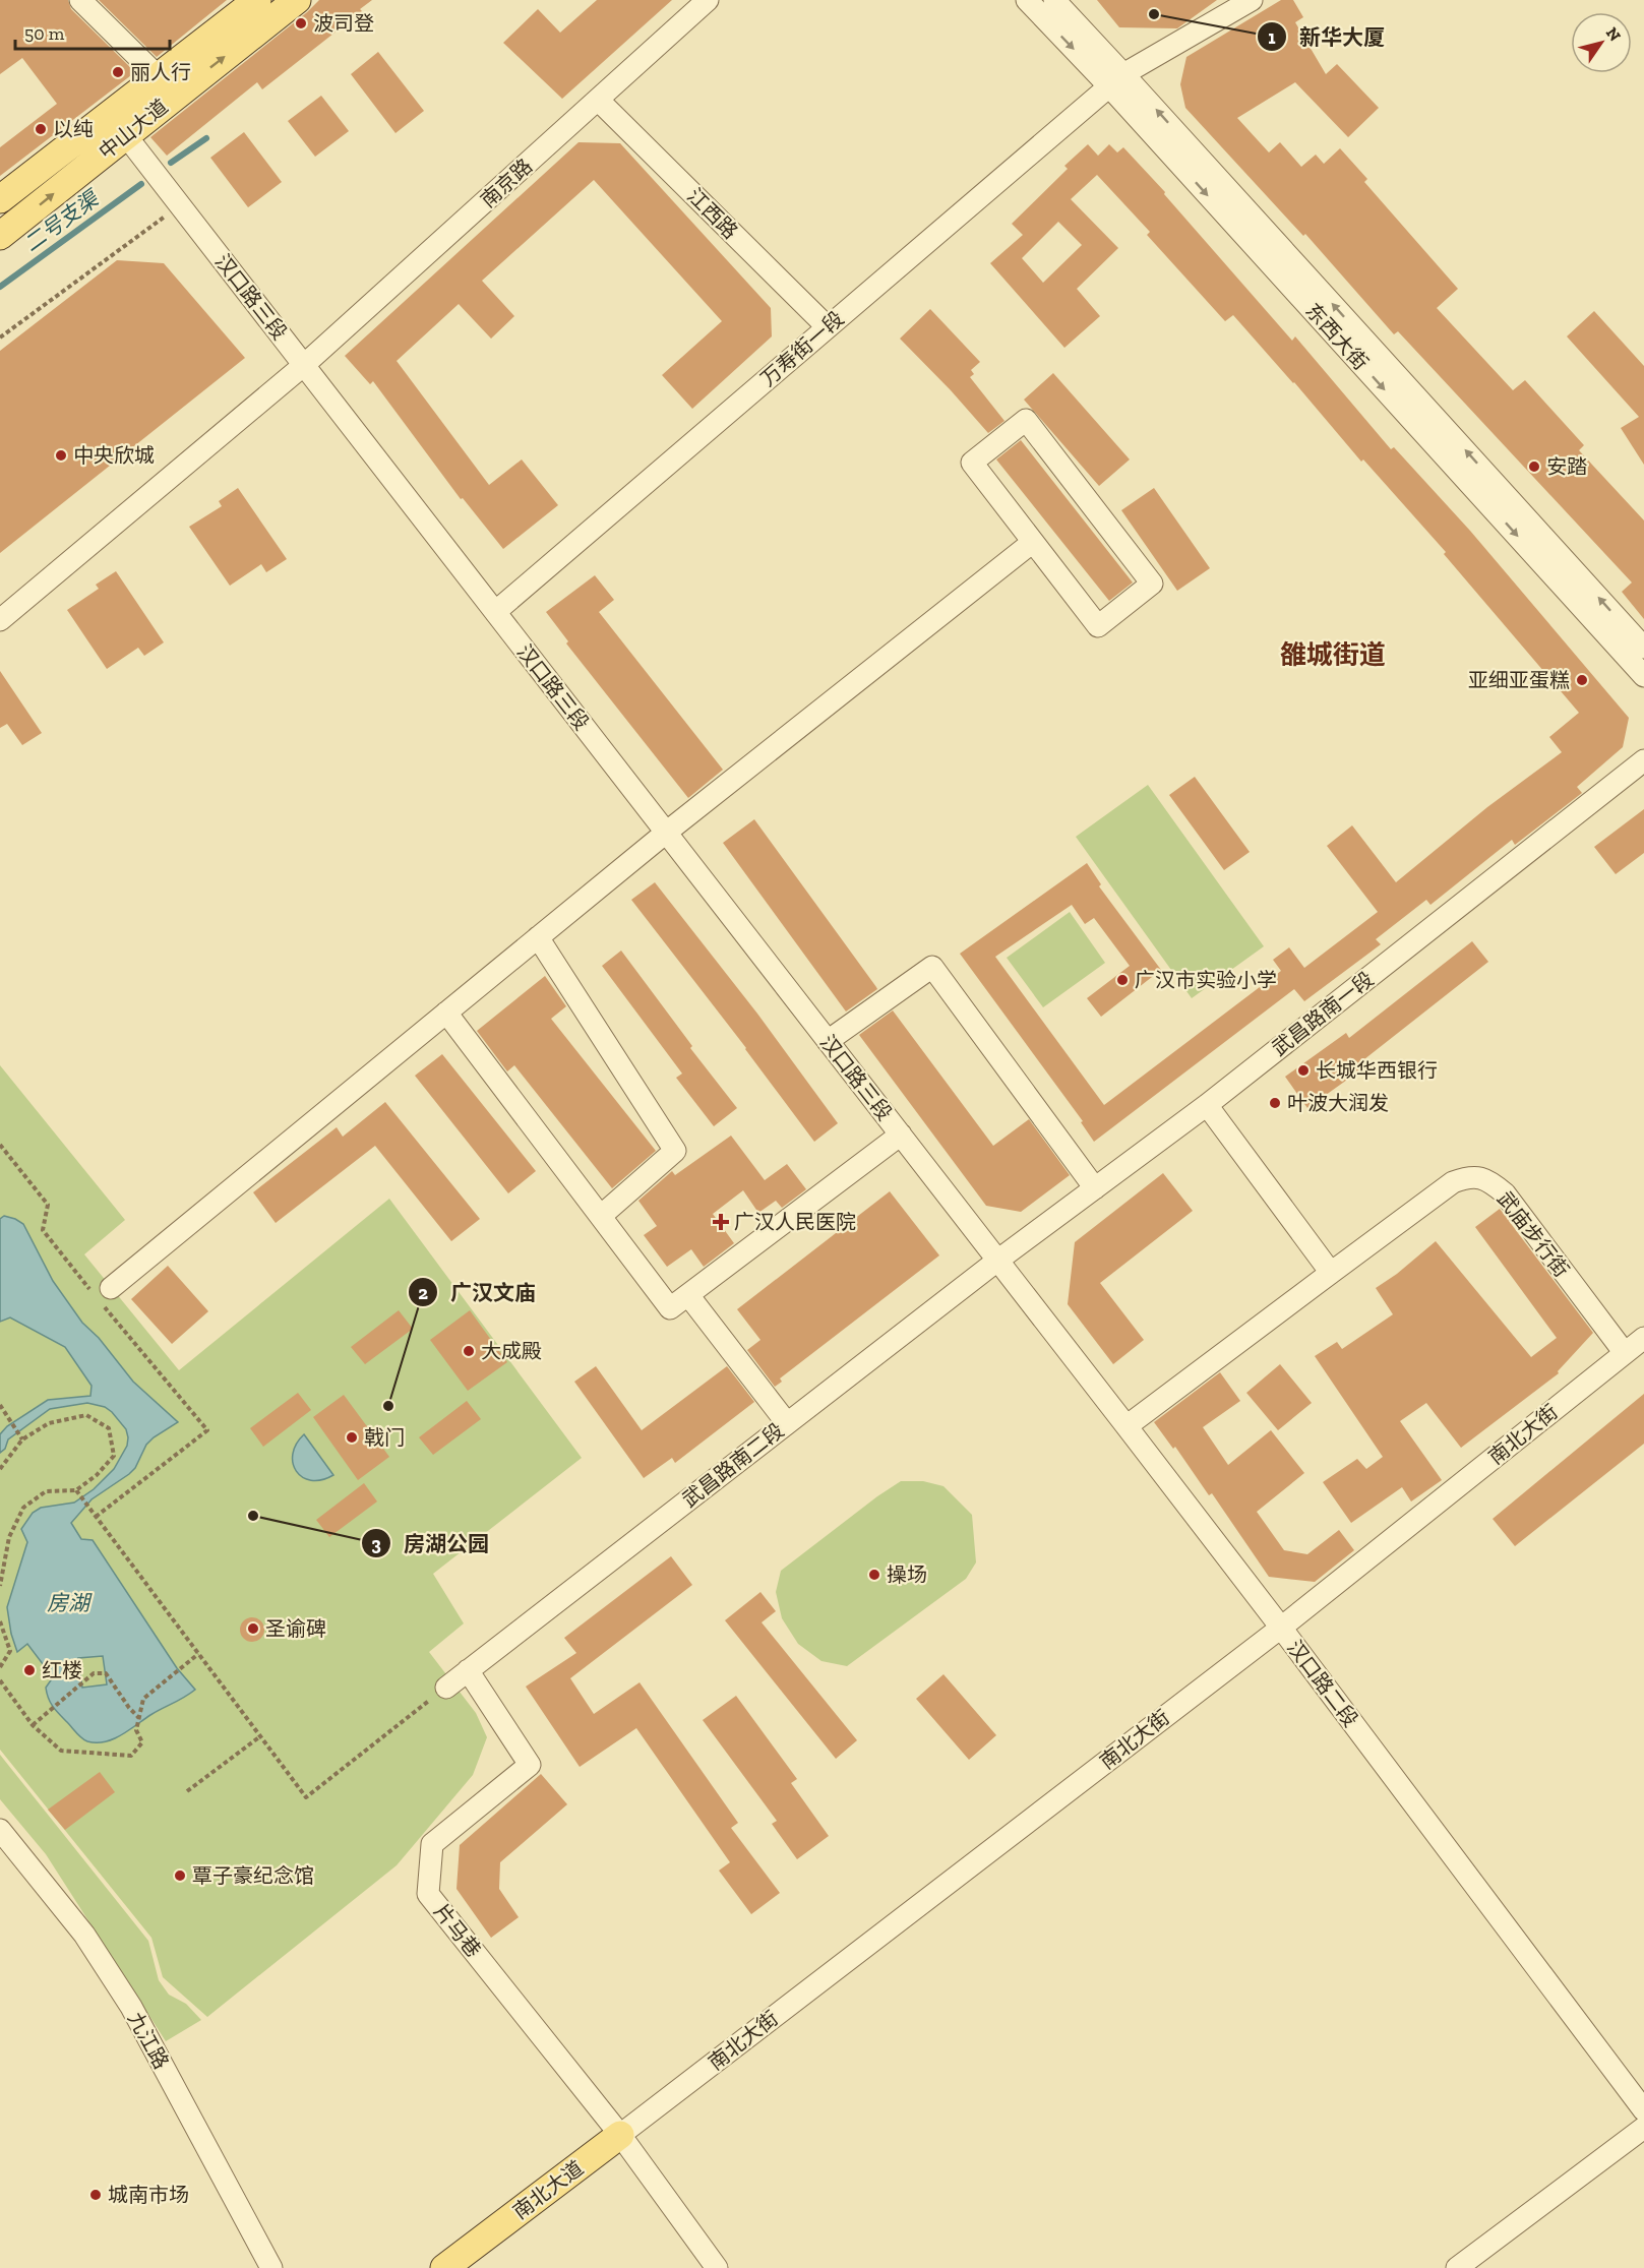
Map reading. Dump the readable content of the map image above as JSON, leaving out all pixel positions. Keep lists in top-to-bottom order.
{
  "streets": {
    "main road": ["中山大道", "南北大道"],
    "street": [
      "南京路",
      "江西路",
      "汉口路三段",
      "东西大街",
      "万寿街一段",
      "武昌路南一段",
      "武庙步行街",
      "南北大街",
      "武昌路南二段",
      "汉口路二段",
      "片马巷",
      "九江路"
    ]
  },
  "crossings": [
    ["中山大道", "汉口路三段"],
    ["南京路", "江西路"],
    ["南京路", "汉口路三段"],
    ["江西路", "万寿街一段"],
    ["汉口路三段", "万寿街一段"],
    ["汉口路三段", "武昌路南一段"],
    ["汉口路三段", "武昌路南二段"],
    ["汉口路三段", "汉口路二段"],
    ["东西大街", "万寿街一段"],
    ["武昌路南一段", "武昌路南二段"],
    ["武昌路南一段", "汉口路二段"],
    ["武庙步行街", "南北大街"],
    ["武庙步行街", "汉口路二段"],
    ["南北大街", "汉口路二段"],
    ["南北大街", "片马巷"],
    ["南北大街", "南北大道"],
    ["武昌路南二段", "汉口路二段"],
    ["武昌路南二段", "片马巷"],
    ["片马巷", "南北大道"]
  ],
  "districts": ["雒城街道"],
  "water": ["二号支渠", "房湖"],
  "places": {
    "other": [
      "新华大厦",
      "波司登",
      "丽人行",
      "以纯",
      "中央欣城",
      "安踏",
      "亚细亚蛋糕",
      "广汉市实验小学",
      "长城华西银行",
      "叶波大润发",
      "大成殿",
      "广汉文庙",
      "戟门",
      "房湖公园",
      "操场",
      "圣谕碑",
      "红楼",
      "覃子豪纪念馆",
      "城南市场"
    ],
    "health": ["广汉人民医院"]
  },
  "scale_bar": "50 m",
  "north": "top right"
}
